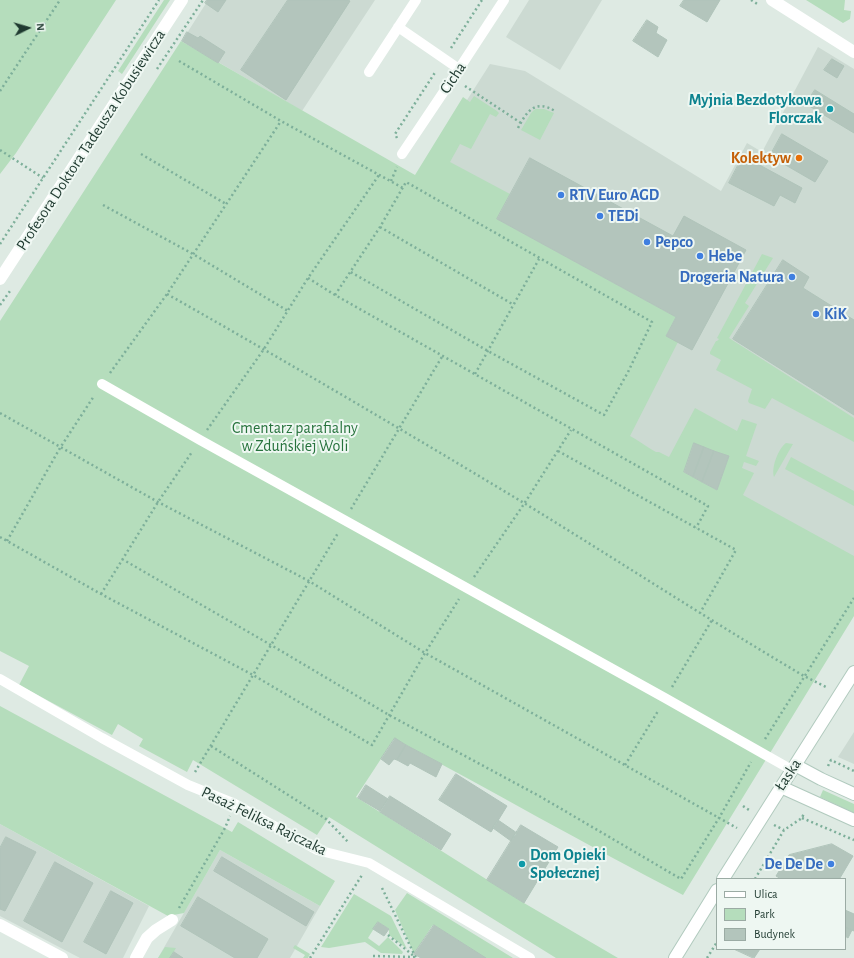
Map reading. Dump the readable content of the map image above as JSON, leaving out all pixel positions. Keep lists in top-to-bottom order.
{
  "streets": {
    "street": ["Profesora Doktora Tadeusza Kobusiewicza", "Łaska"],
    "lane": ["Cicha", "Pasaż Feliksa Rajczaka"]
  },
  "parks": ["Cmentarz parafialny w Zduńskiej Woli"],
  "places": [
    "Myjnia Bezdotykowa Florczak",
    "Kolektyw",
    "RTV Euro AGD",
    "TEDi",
    "Pepco",
    "Hebe",
    "Drogeria Natura",
    "KiK",
    "Dom Opieki Społecznej",
    "De De De"
  ],
  "legend": ["Ulica", "Park", "Budynek"],
  "north": "right"
}
